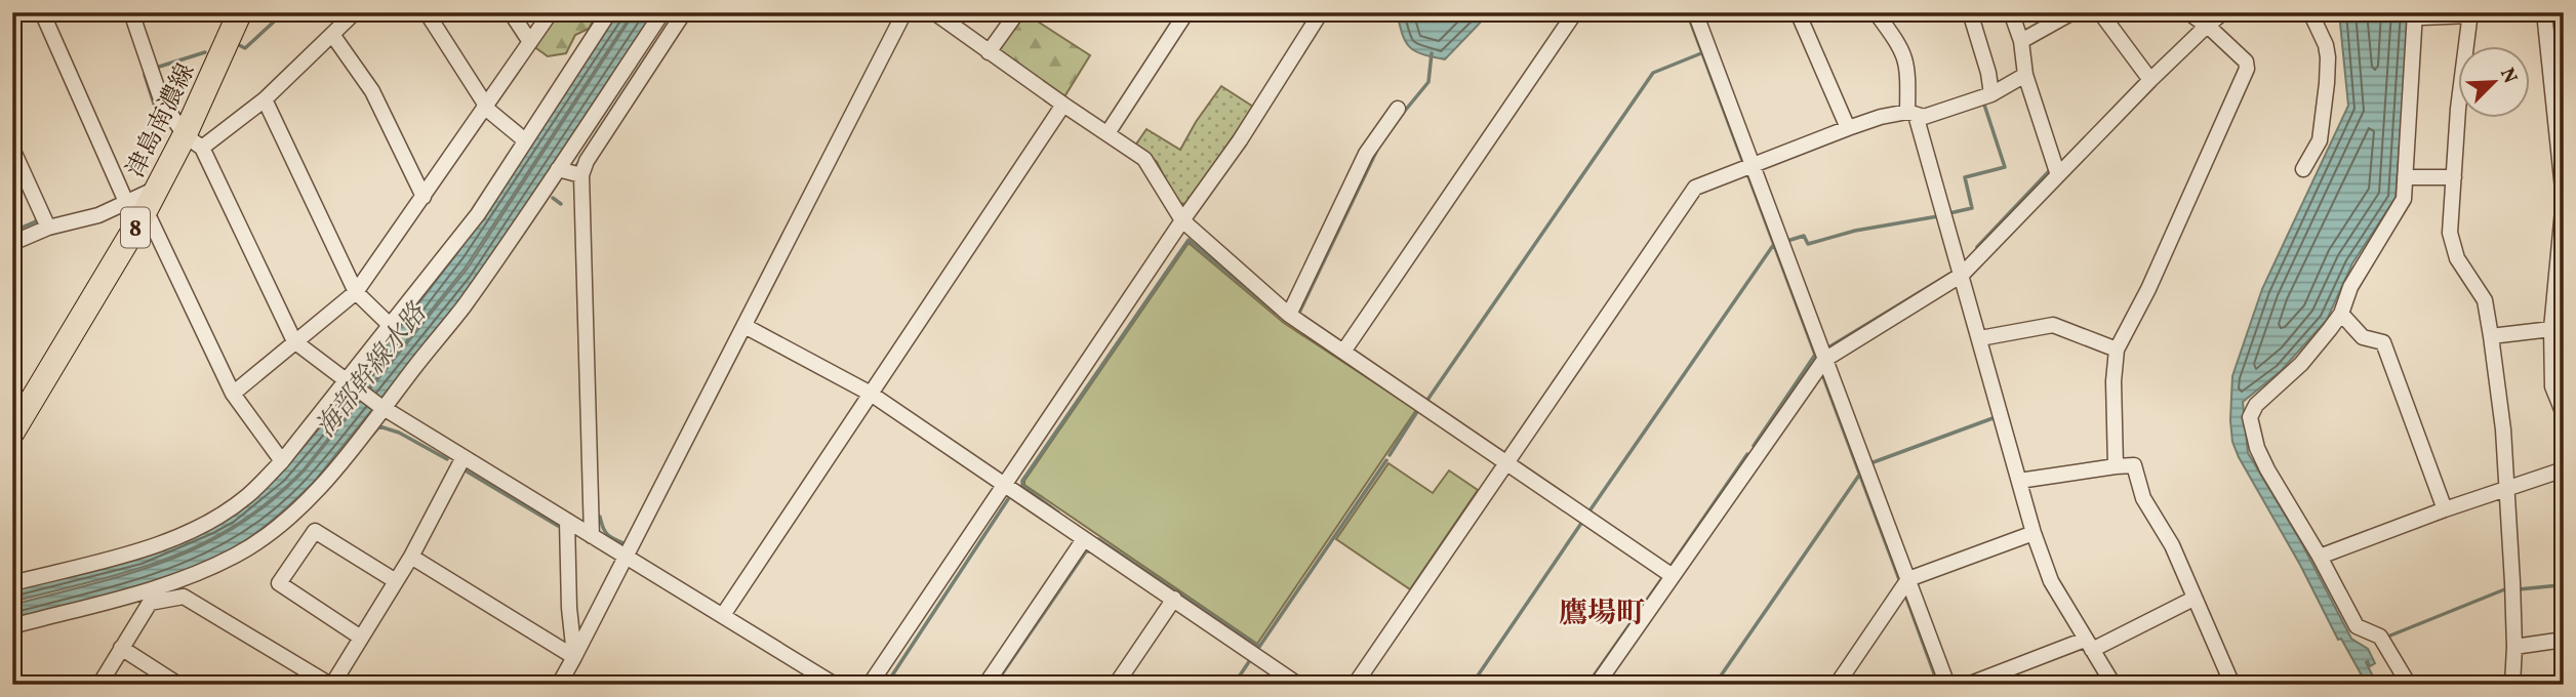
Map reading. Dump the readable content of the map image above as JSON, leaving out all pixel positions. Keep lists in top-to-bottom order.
{
  "streets": {
    "main road": ["津島南濃線", "8"]
  },
  "districts": ["鷹場町"],
  "water": ["海部幹線水路"],
  "north": "top right"
}
